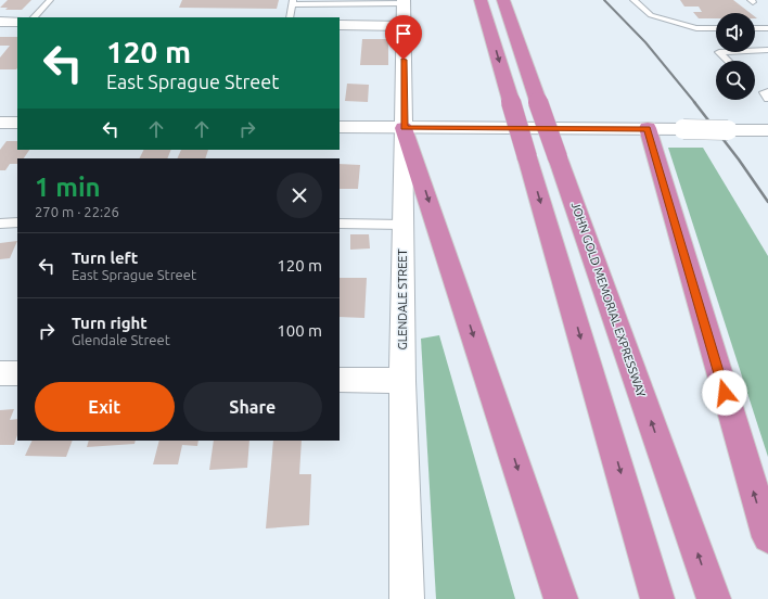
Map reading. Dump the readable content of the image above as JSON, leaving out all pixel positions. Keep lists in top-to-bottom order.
{
  "streets": {
    "highway": ["JOHN GOLD MEMORIAL EXPRESSWAY"],
    "main road": ["GLENDALE STREET"]
  },
  "page": {
    "turn": ["120 m", "East Sprague Street"],
    "heading": ["1 min", "270 m · 22:26"],
    "list": [
      {
        "name": "Turn left",
        "note": "East Sprague Street",
        "value": "120 m"
      },
      {
        "name": "Turn right",
        "note": "Glendale Street",
        "value": "100 m"
      }
    ],
    "buttons": ["Exit", "Share"]
  }
}
